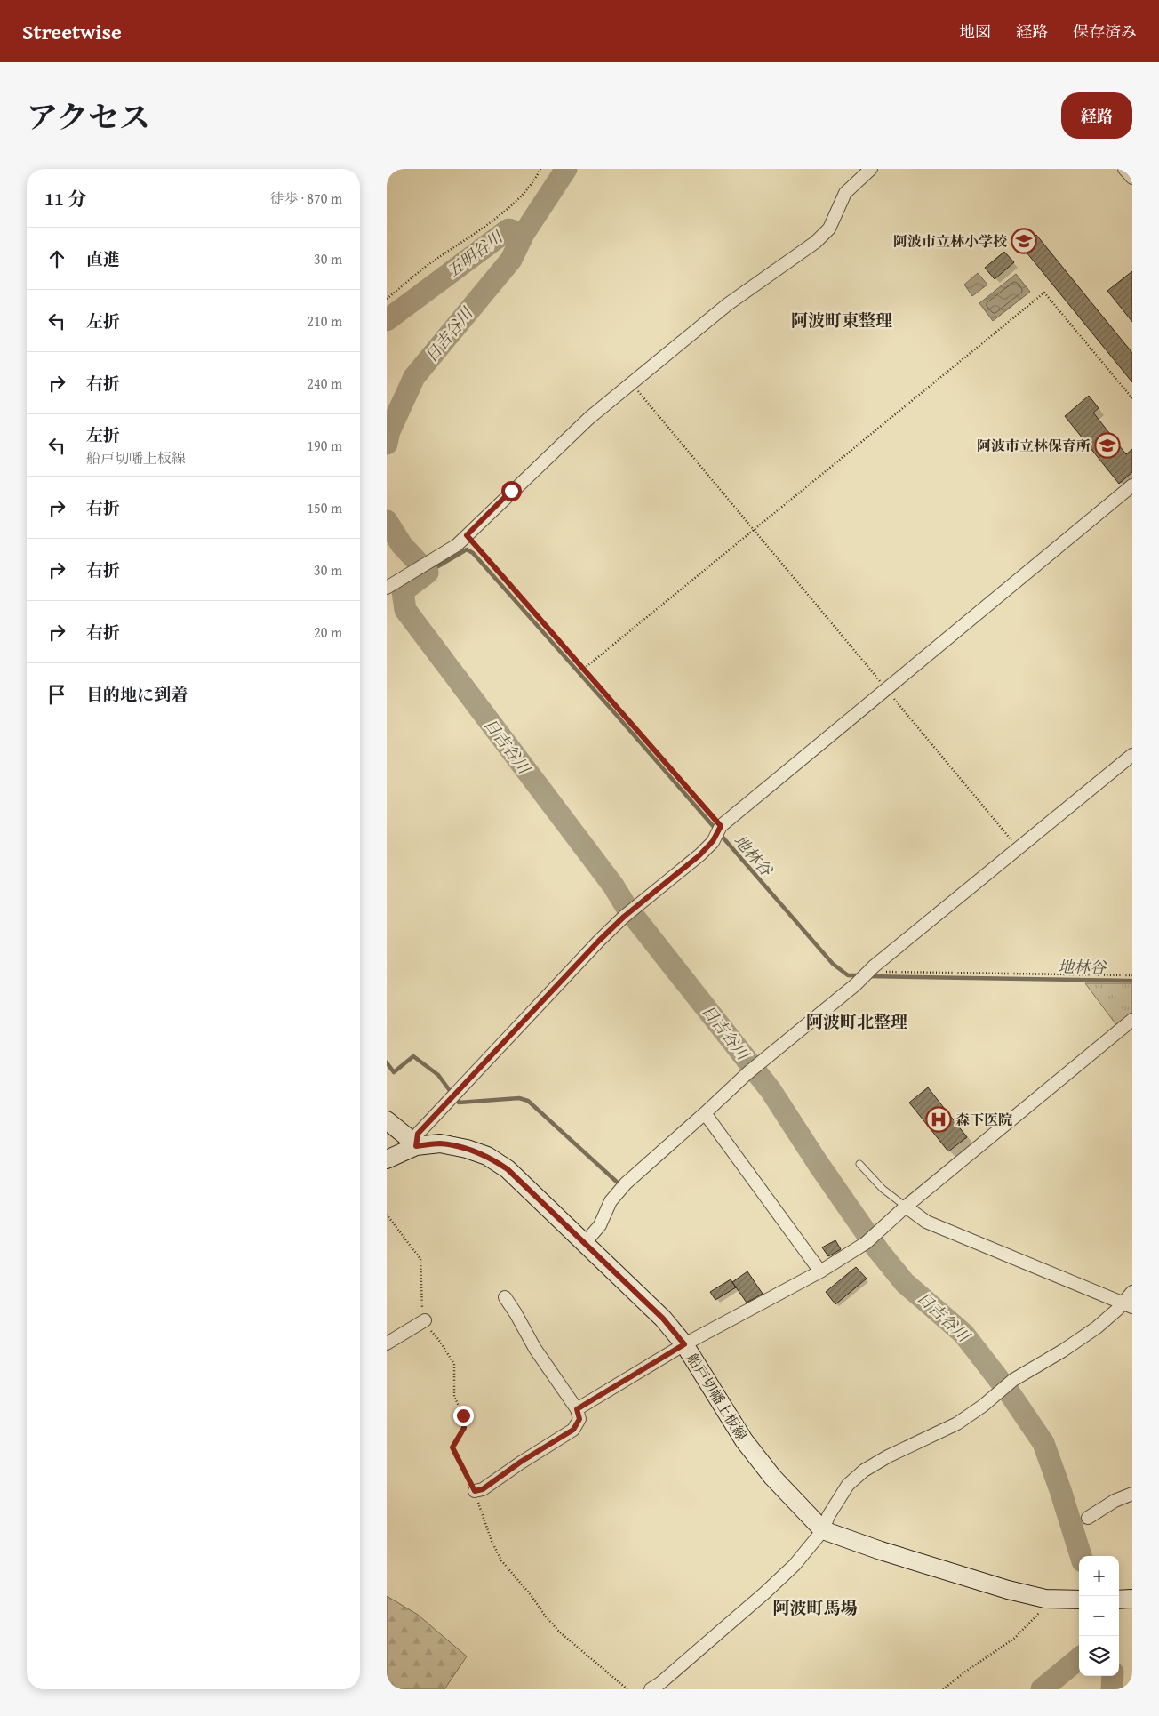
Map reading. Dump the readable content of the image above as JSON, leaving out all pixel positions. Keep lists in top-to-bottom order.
{
  "streets": {
    "main road": ["船戸切幡上板線"]
  },
  "districts": ["阿波町東整理", "阿波町北整理", "阿波町馬場"],
  "water": ["五明谷川", "日吉谷川", "地林谷"],
  "places": {
    "school or university": ["阿波市立林小学校", "阿波市立林保育所"],
    "hospital": ["森下医院"]
  },
  "page": {
    "header": "Streetwise",
    "nav": ["地図", "経路", "保存済み"],
    "title": "アクセス",
    "buttons": "経路",
    "heading": ["11 分", "徒歩 · 870 m"],
    "list": [
      ["直進", "30 m"],
      ["左折", "210 m"],
      ["右折", "240 m"],
      ["左折", "船戸切幡上板線", "190 m"],
      ["右折", "150 m"],
      ["右折", "30 m"],
      ["右折", "20 m"],
      "目的地に到着"
    ],
    "map_buttons": ["+", "−"]
  }
}
